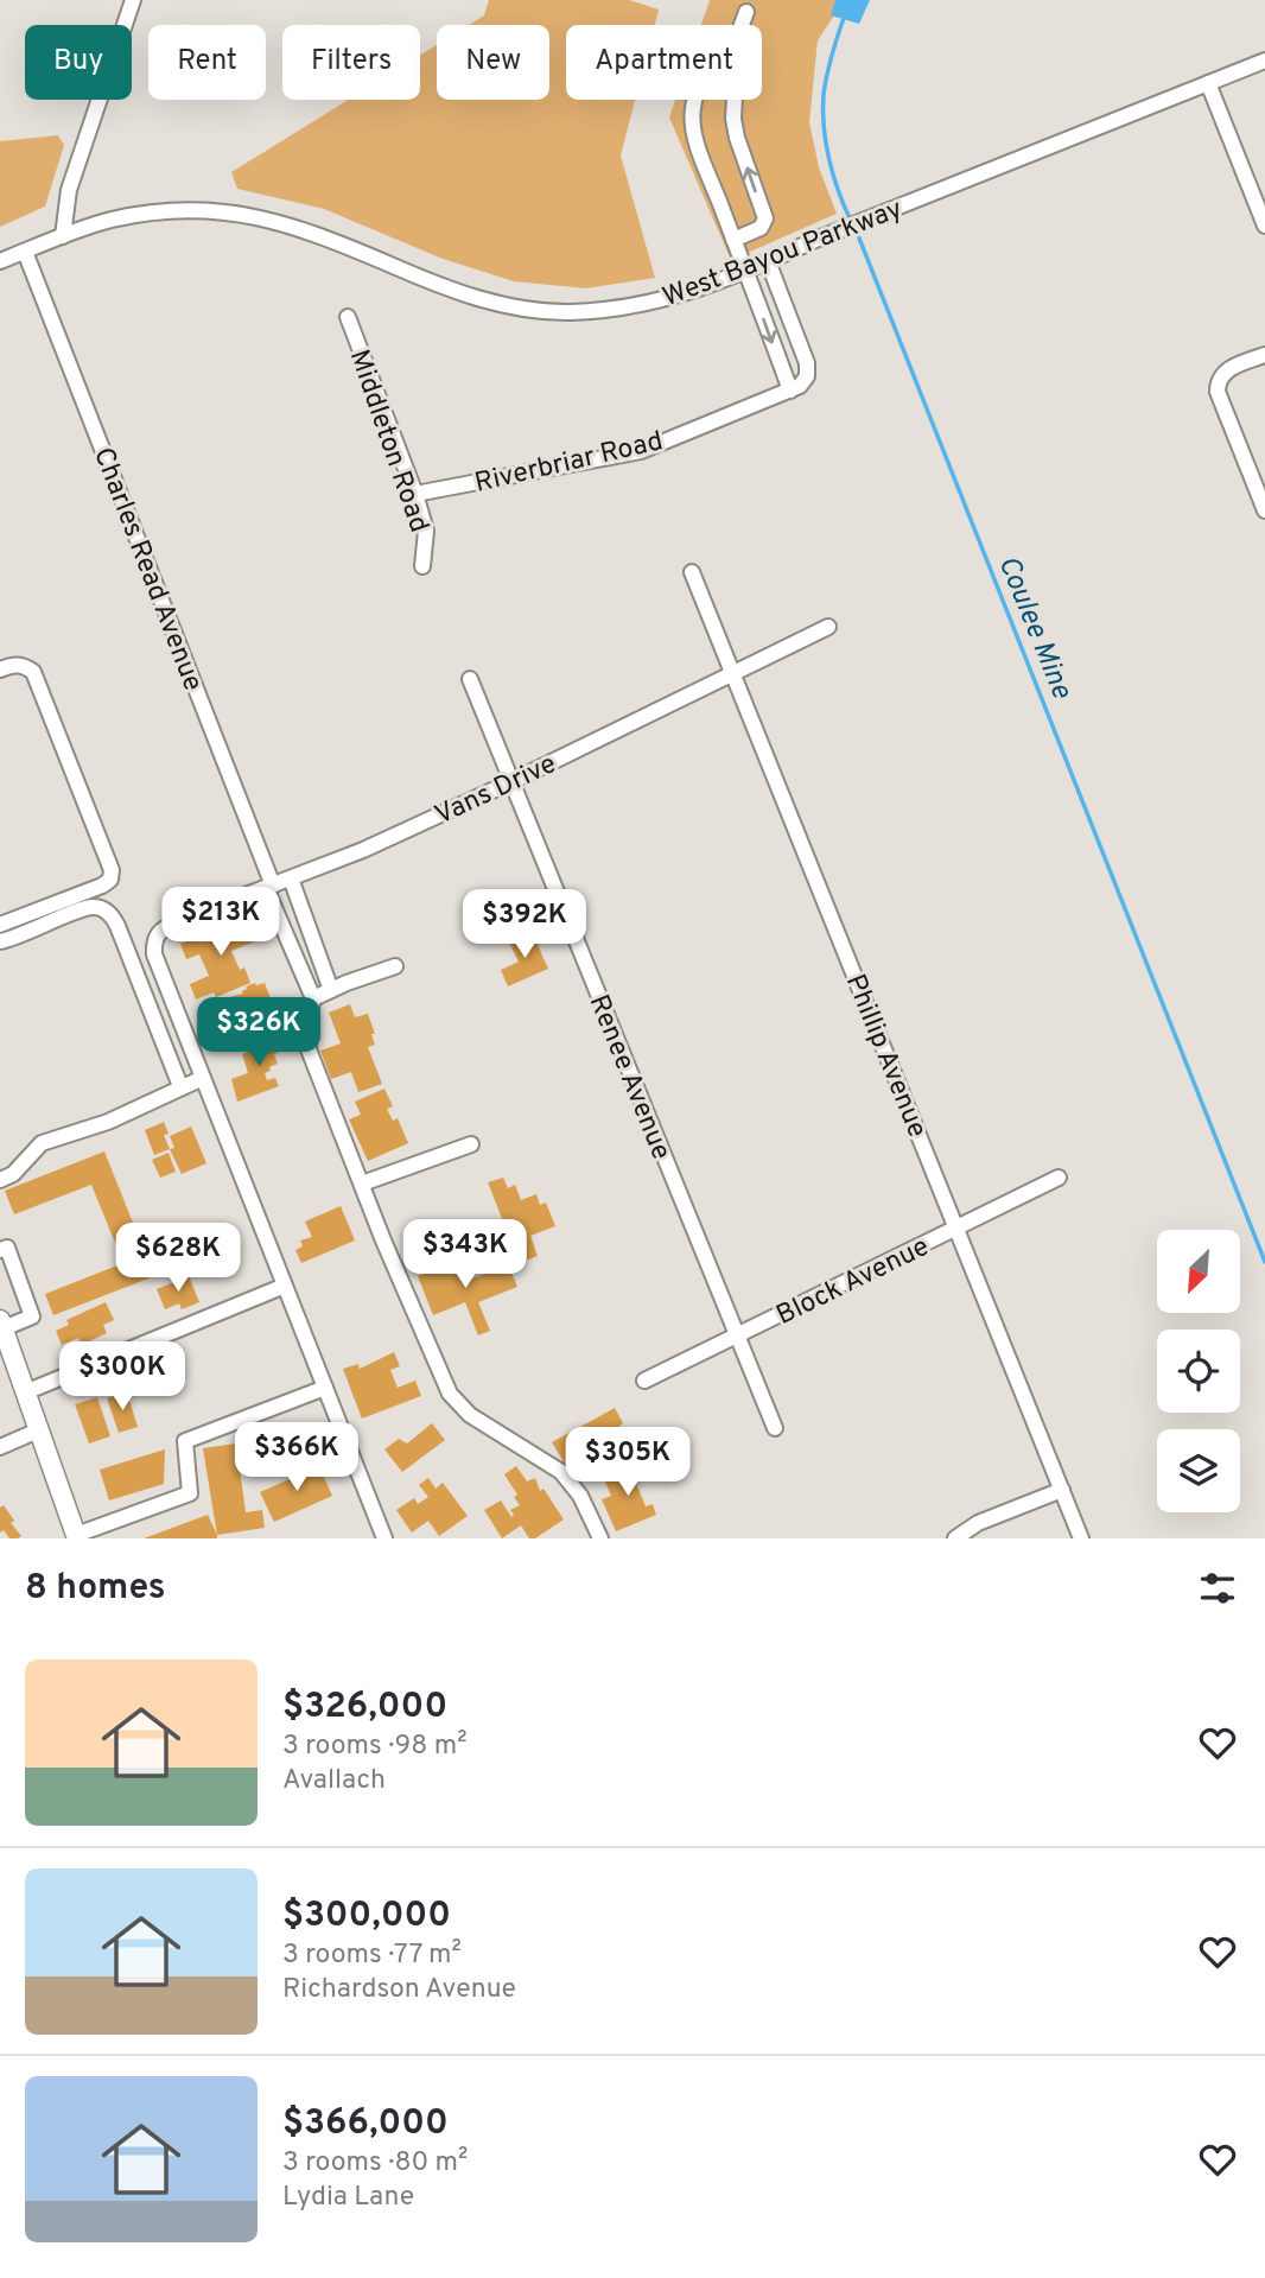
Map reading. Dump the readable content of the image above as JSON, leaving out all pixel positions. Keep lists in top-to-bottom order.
{
  "streets": {
    "street": [
      "West Bayou Parkway",
      "Middleton Road",
      "Riverbriar Road",
      "Charles Read Avenue",
      "Vans Drive",
      "Phillip Avenue",
      "Renee Avenue",
      "Block Avenue"
    ]
  },
  "crossings": [
    ["West Bayou Parkway", "Riverbriar Road"],
    ["West Bayou Parkway", "Charles Read Avenue"],
    ["Middleton Road", "Riverbriar Road"],
    ["Charles Read Avenue", "Vans Drive"],
    ["Vans Drive", "Phillip Avenue"],
    ["Vans Drive", "Renee Avenue"],
    ["Phillip Avenue", "Block Avenue"],
    ["Renee Avenue", "Block Avenue"]
  ],
  "water": ["Coulee Mine"],
  "north": "bottom left",
  "page": {
    "chip": [
      "Buy",
      "Rent",
      "Filters",
      "New",
      "Apartment"
    ],
    "price": [
      "$213K",
      "$392K",
      "$326K",
      "$343K",
      "$628K",
      "$300K",
      "$366K",
      "$305K"
    ],
    "heading": "8 homes",
    "list": [
      {
        "name": "$326,000",
        "note": "3 rooms · 98 m² · Avallach"
      },
      {
        "name": "$300,000",
        "note": "3 rooms · 77 m² · Richardson Avenue"
      },
      {
        "name": "$366,000",
        "note": "3 rooms · 80 m² · Lydia Lane"
      }
    ]
  }
}
